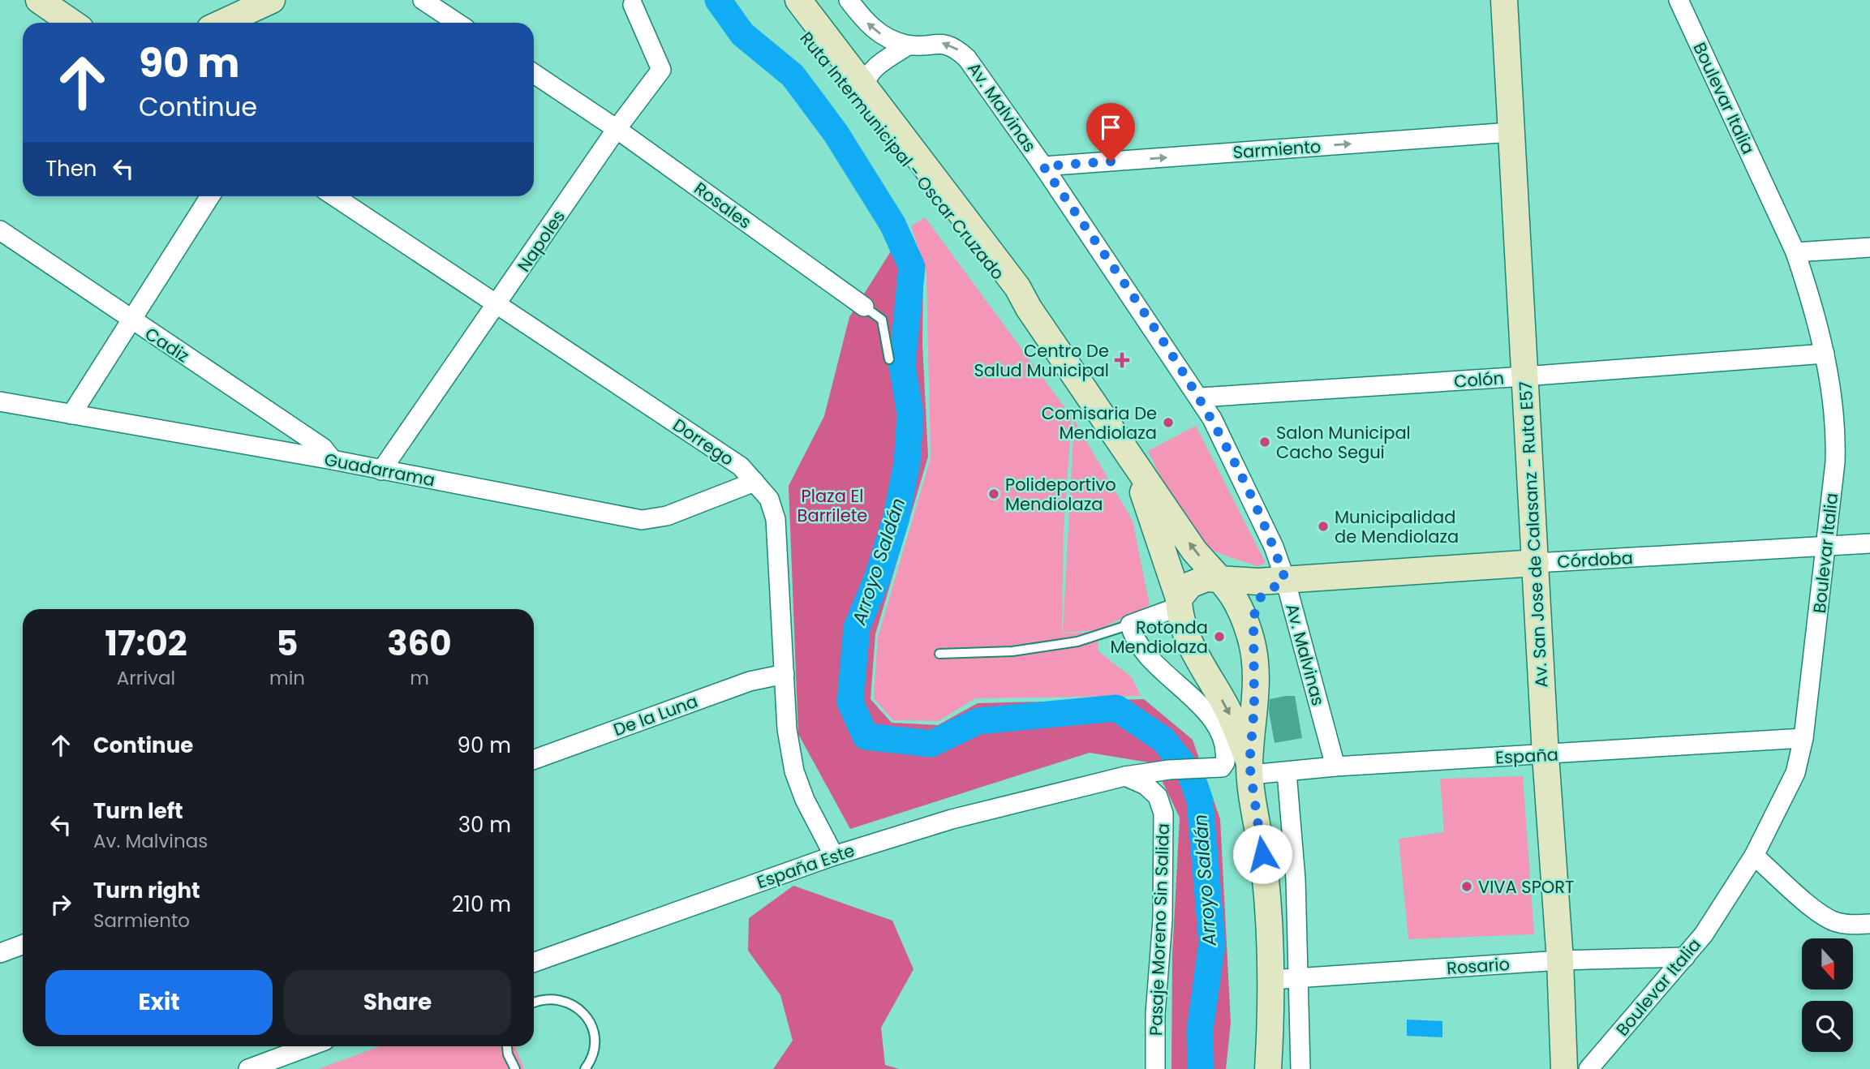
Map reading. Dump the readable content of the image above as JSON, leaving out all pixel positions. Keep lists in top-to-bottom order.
{
  "streets": {
    "main road": ["Ruta Intermunicipal - Oscar Cruzado", "Av. San Jose de Calasanz - Ruta E57", "Córdoba"],
    "street": [
      "Boulevar Italia",
      "Av. Malvinas",
      "Sarmiento",
      "Rosales",
      "Napoles",
      "Cadiz",
      "Colón",
      "Dorrego",
      "Guadarrama",
      "De la Luna",
      "España",
      "España Este",
      "Pasaje Moreno Sin Salida",
      "Rosario"
    ]
  },
  "crossings": [
    ["Boulevar Italia", "Colón"],
    ["Boulevar Italia", "Córdoba"],
    ["Boulevar Italia", "España"],
    ["Boulevar Italia", "Rosario"],
    ["Av. Malvinas", "Sarmiento"],
    ["Av. Malvinas", "Colón"],
    ["Av. Malvinas", "Córdoba"],
    ["Av. Malvinas", "España"],
    ["Sarmiento", "Av. San Jose de Calasanz - Ruta E57"],
    ["Ruta Intermunicipal - Oscar Cruzado", "Córdoba"],
    ["Ruta Intermunicipal - Oscar Cruzado", "España"],
    ["Ruta Intermunicipal - Oscar Cruzado", "Rosario"],
    ["Rosales", "Napoles"],
    ["Napoles", "Dorrego"],
    ["Napoles", "Guadarrama"],
    ["Cadiz", "Guadarrama"],
    ["Colón", "Av. San Jose de Calasanz - Ruta E57"],
    ["Dorrego", "Guadarrama"],
    ["Dorrego", "De la Luna"],
    ["Dorrego", "España Este"],
    ["Av. San Jose de Calasanz - Ruta E57", "Córdoba"],
    ["Av. San Jose de Calasanz - Ruta E57", "España"],
    ["Av. San Jose de Calasanz - Ruta E57", "Rosario"],
    ["España Este", "Pasaje Moreno Sin Salida"]
  ],
  "one_way": ["Sarmiento"],
  "water": ["Arroyo Saldán"],
  "parks": ["Plaza El Barrilete"],
  "places": {
    "health": ["Centro De Salud Municipal"],
    "other": [
      "Comisaria De Mendiolaza",
      "Salon Municipal Cacho Segui",
      "Polideportivo Mendiolaza",
      "Municipalidad de Mendiolaza",
      "Rotonda Mendiolaza",
      "VIVA SPORT"
    ]
  },
  "north": "bottom",
  "page": {
    "turn": ["90 m", "Continue"],
    "then": "Then",
    "eta": [
      "17:02",
      "Arrival",
      "5",
      "min",
      "360",
      "m"
    ],
    "list": [
      {
        "name": "Continue",
        "value": "90 m"
      },
      {
        "name": "Turn left",
        "note": "Av. Malvinas",
        "value": "30 m"
      },
      {
        "name": "Turn right",
        "note": "Sarmiento",
        "value": "210 m"
      }
    ],
    "buttons": ["Exit", "Share"]
  }
}
